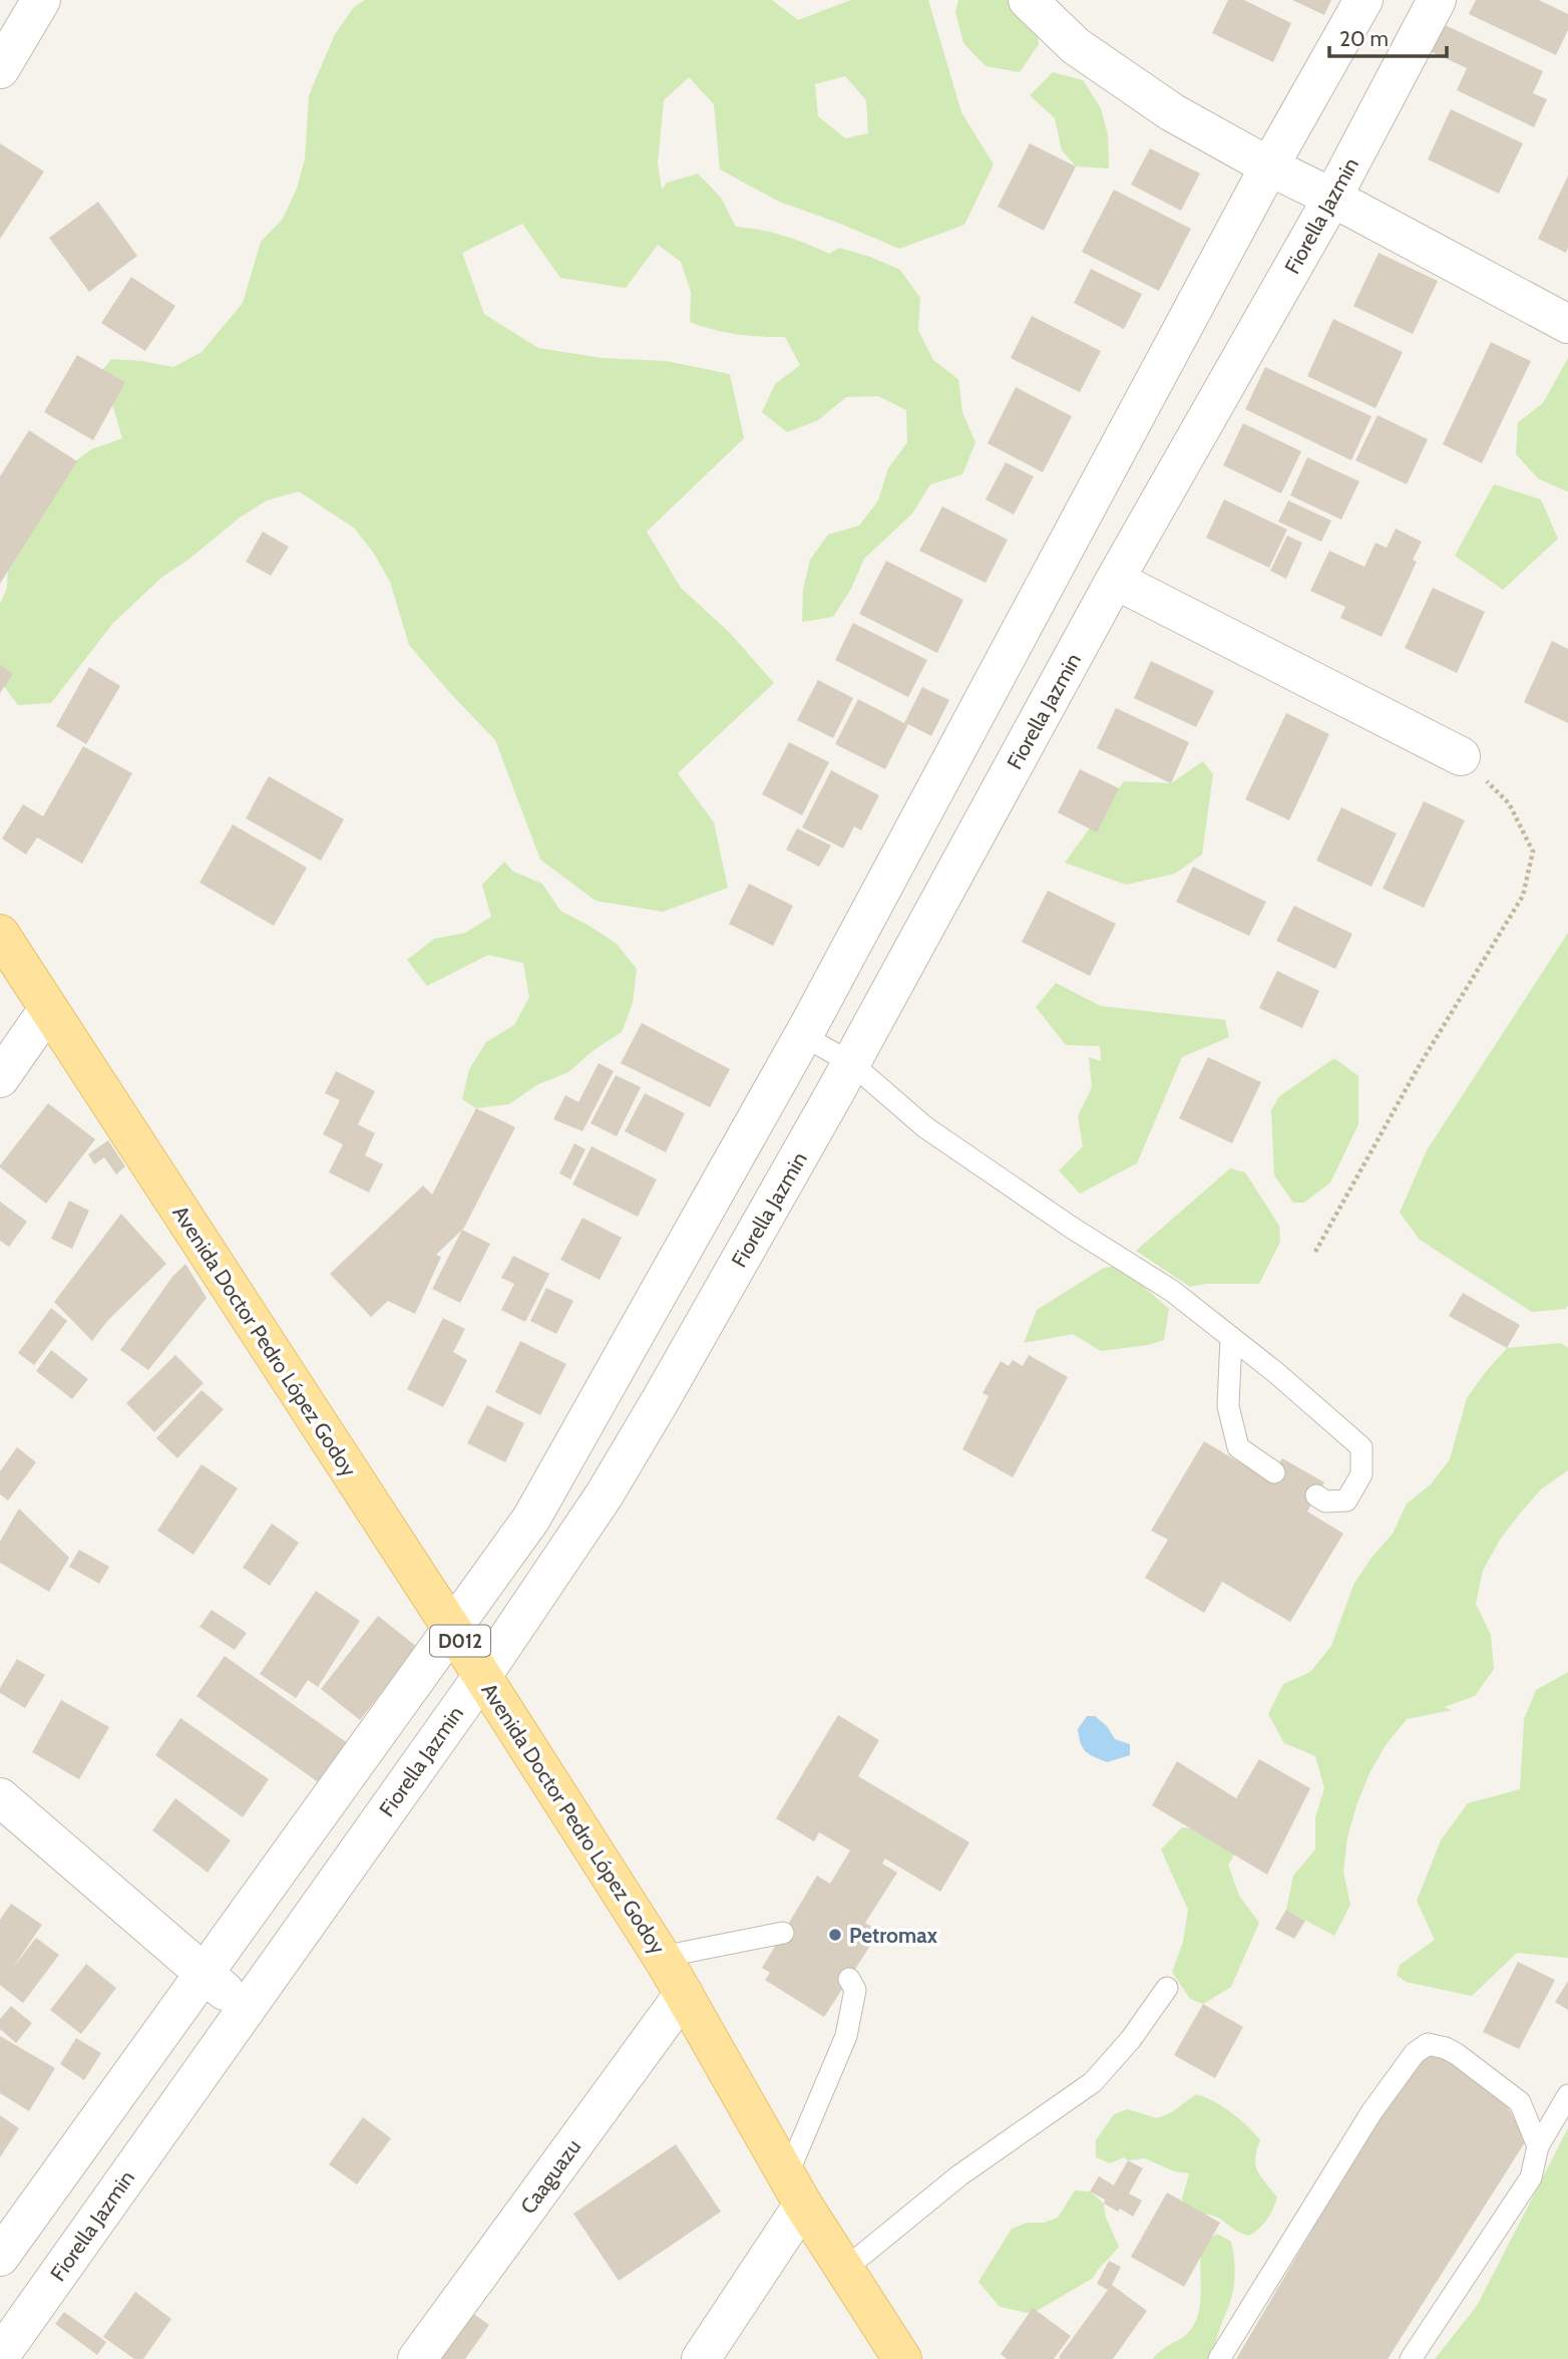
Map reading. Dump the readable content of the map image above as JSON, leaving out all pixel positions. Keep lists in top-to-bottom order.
{
  "streets": {
    "main road": ["Avenida Doctor Pedro López Godoy", "D012"],
    "street": ["Fiorella Jazmin", "Caaguazu"]
  },
  "crossings": [
    ["Fiorella Jazmin", "Avenida Doctor Pedro López Godoy"],
    ["Avenida Doctor Pedro López Godoy", "Caaguazu"]
  ],
  "places": ["Petromax"],
  "scale_bar": "20 m"
}
